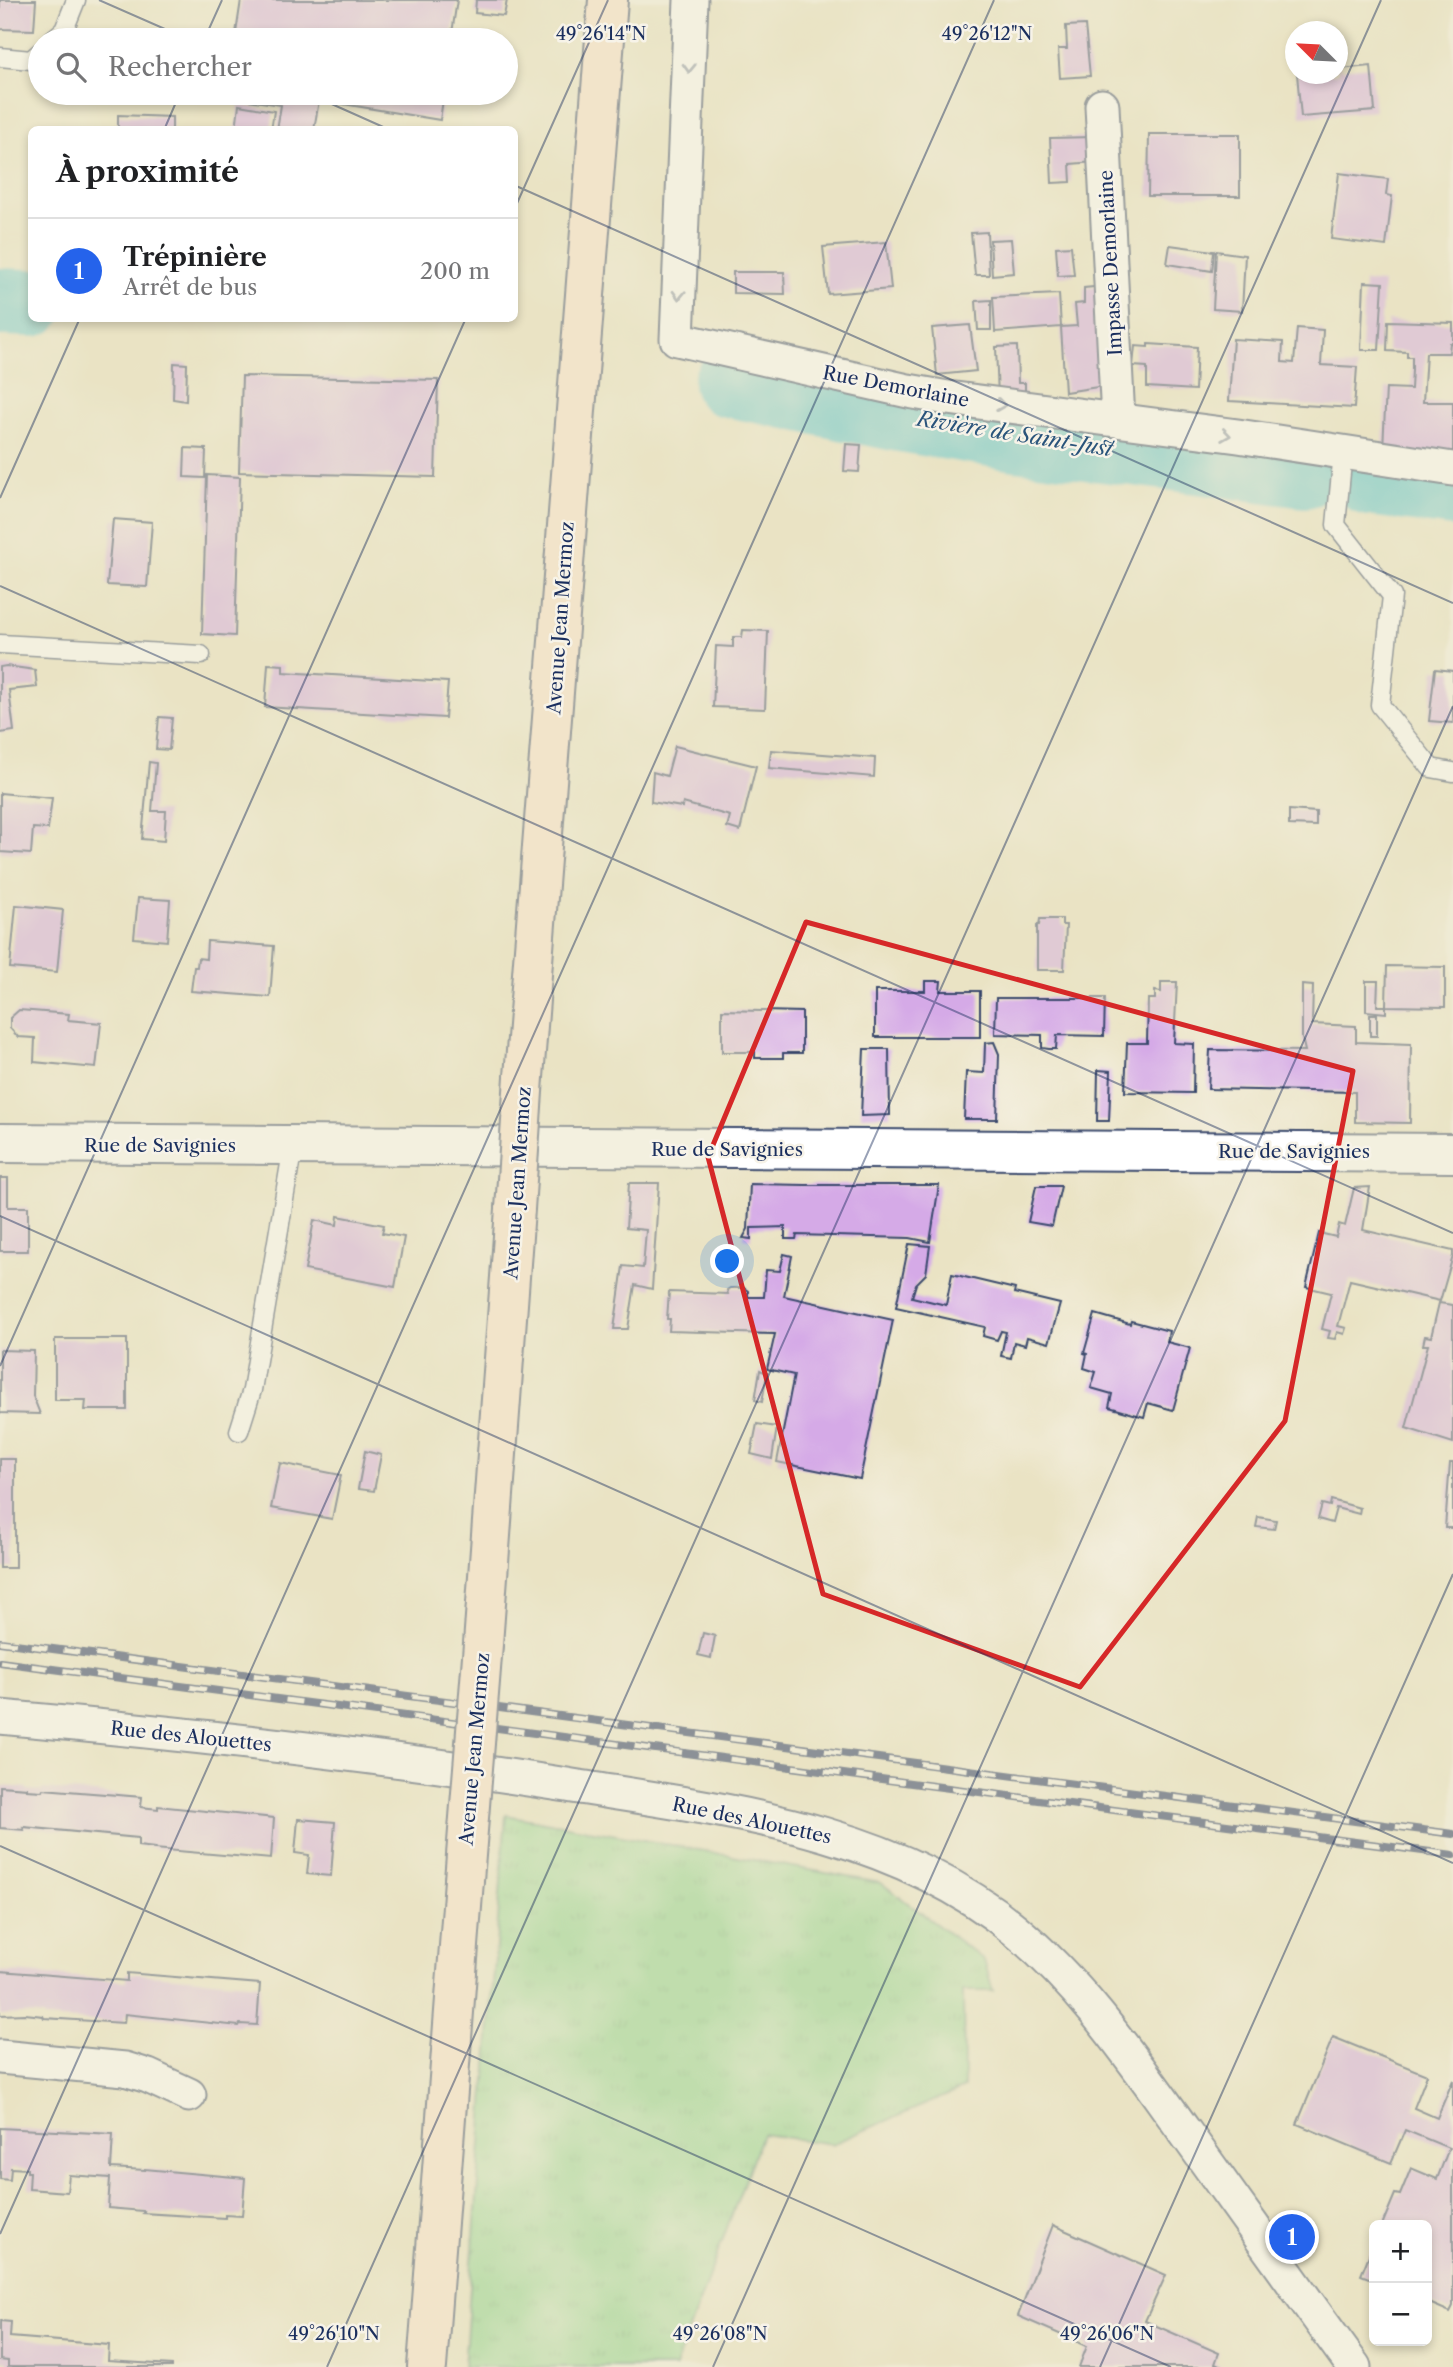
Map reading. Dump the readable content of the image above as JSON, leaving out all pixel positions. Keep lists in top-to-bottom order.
{
  "streets": {
    "main road": ["Avenue Jean Mermoz"],
    "street": [
      "Impasse Demorlaine",
      "Rue Demorlaine",
      "Rue de Savignies",
      "Rue des Alouettes"
    ]
  },
  "crossings": [
    ["Impasse Demorlaine", "Rue Demorlaine"]
  ],
  "water": ["Rivière de Saint-Just"],
  "north": "top left",
  "page": {
    "search": "Rechercher",
    "heading": "À proximité",
    "list": [
      {
        "mark": "1",
        "name": "Trépinière",
        "note": "Arrêt de bus",
        "value": "200 m"
      }
    ],
    "pins": "1",
    "map_buttons": ["+", "−"]
  },
  "coordinates": [
    "49°26'12\"N",
    "49°26'14\"N",
    "49°26'10\"N",
    "49°26'08\"N",
    "49°26'06\"N"
  ]
}
